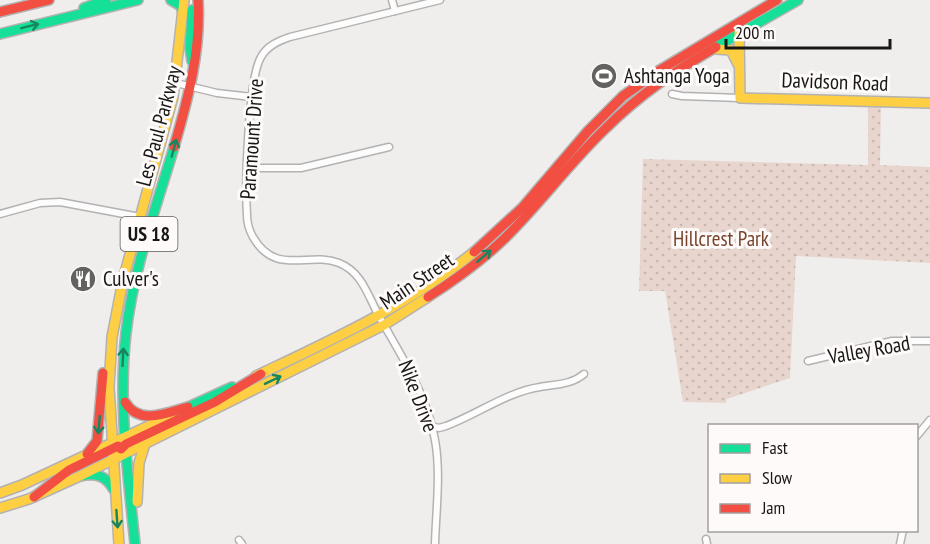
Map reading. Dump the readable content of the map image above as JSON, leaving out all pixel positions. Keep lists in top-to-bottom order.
{
  "streets": {
    "main road": [
      "Davidson Road",
      "Les Paul Parkway",
      "US 18",
      "Main Street"
    ],
    "street": ["Paramount Drive", "Valley Road", "Nike Drive"]
  },
  "crossings": [
    ["Les Paul Parkway", "US 18"],
    ["Les Paul Parkway", "Main Street"],
    ["Paramount Drive", "Main Street"],
    ["Paramount Drive", "Nike Drive"],
    ["Main Street", "Nike Drive"]
  ],
  "parks": ["Hillcrest Park"],
  "places": {
    "sports": ["Ashtanga Yoga"],
    "restaurant": ["Culver's"]
  },
  "legend": ["Fast", "Slow", "Jam"],
  "scale_bar": "200 m"
}
